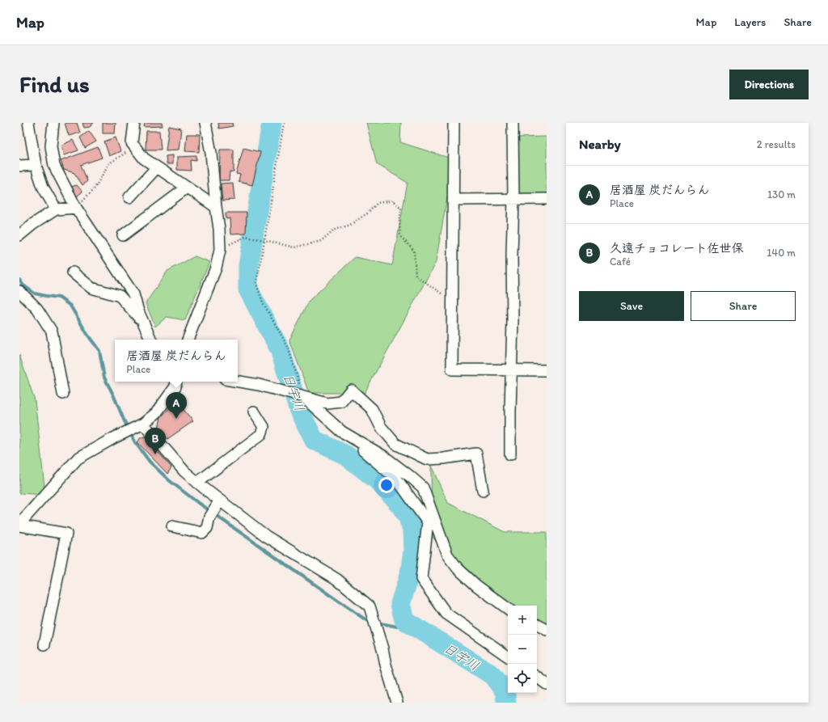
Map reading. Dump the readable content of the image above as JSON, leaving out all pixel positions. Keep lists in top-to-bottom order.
{
  "water": ["日宇川"],
  "page": {
    "header": "Map",
    "nav": ["Map", "Layers", "Share"],
    "buttons": [
      "Directions",
      ["Save", "Share"]
    ],
    "title": "Find us",
    "heading": ["Nearby", "2 results"],
    "list": [
      {
        "mark": "A",
        "name": "居酒屋 炭だんらん",
        "note": "Place",
        "value": "130 m"
      },
      {
        "mark": "B",
        "name": "久遠チョコレート佐世保",
        "note": "Café",
        "value": "140 m"
      }
    ],
    "popup": ["居酒屋 炭だんらん", "Place"],
    "pins": ["A", "B"],
    "map_buttons": ["+", "−"]
  }
}
